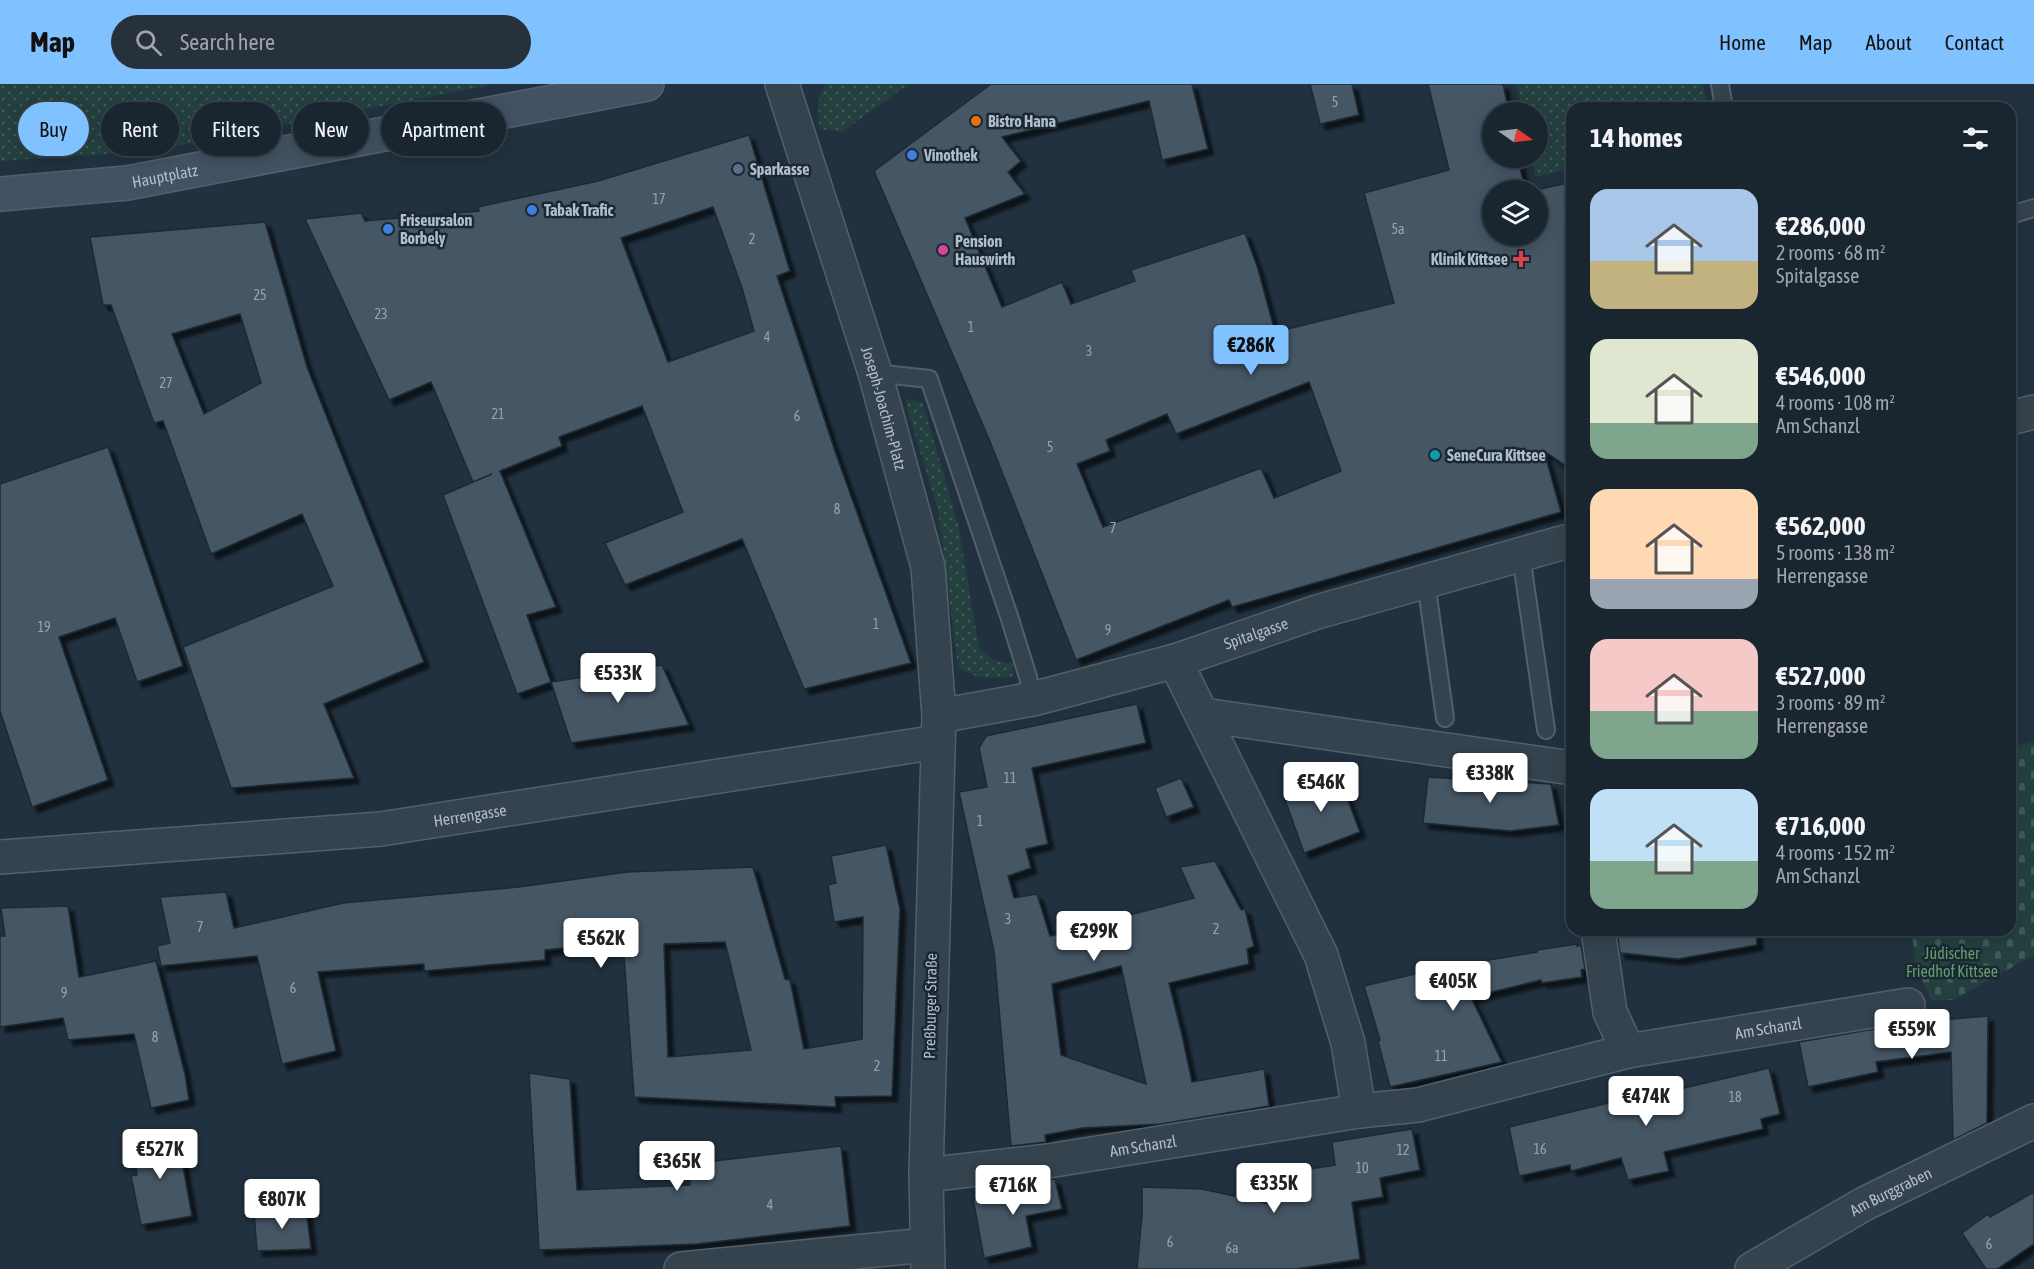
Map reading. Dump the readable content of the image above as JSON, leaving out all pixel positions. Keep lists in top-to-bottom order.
{
  "streets": {
    "street": [
      "Hauptplatz",
      "Joseph-Joachim-Platz",
      "Spitalgasse",
      "Herrengasse",
      "Preßburger Straße",
      "Am Schanzl",
      "Am Burggraben"
    ]
  },
  "crossings": [
    ["Joseph-Joachim-Platz", "Spitalgasse"],
    ["Joseph-Joachim-Platz", "Herrengasse"],
    ["Joseph-Joachim-Platz", "Preßburger Straße"],
    ["Spitalgasse", "Herrengasse"],
    ["Spitalgasse", "Preßburger Straße"],
    ["Herrengasse", "Preßburger Straße"],
    ["Preßburger Straße", "Am Schanzl"]
  ],
  "parks": ["Jüdischer Friedhof Kittsee"],
  "places": {
    "other": [
      "Bistro Hana",
      "Vinothek",
      "Sparkasse",
      "Tabak Trafic",
      "Friseursalon Borbely",
      "Pension Hauswirth",
      "SeneCura Kittsee"
    ],
    "health": ["Klinik Kittsee"]
  },
  "house_numbers": [
    "5",
    "17",
    "5a",
    "2",
    "25",
    "23",
    "1",
    "4",
    "3",
    "27",
    "21",
    "6",
    "5",
    "8",
    "7",
    "1",
    "19",
    "9",
    "11",
    "1",
    "3",
    "7",
    "2",
    "6",
    "9",
    "8",
    "11",
    "2",
    "18",
    "16",
    "12",
    "10",
    "4",
    "6",
    "6",
    "6a"
  ],
  "north": "right",
  "page": {
    "header": "Map",
    "search": "Search here",
    "nav": [
      "Home",
      "Map",
      "About",
      "Contact"
    ],
    "chip": [
      "Buy",
      "Rent",
      "Filters",
      "New",
      "Apartment"
    ],
    "heading": "14 homes",
    "list": [
      {
        "name": "€286,000",
        "note": "2 rooms · 68 m² · Spitalgasse"
      },
      {
        "name": "€546,000",
        "note": "4 rooms · 108 m² · Am Schanzl"
      },
      {
        "name": "€562,000",
        "note": "5 rooms · 138 m² · Herrengasse"
      },
      {
        "name": "€527,000",
        "note": "3 rooms · 89 m² · Herrengasse"
      },
      {
        "name": "€716,000",
        "note": "4 rooms · 152 m² · Am Schanzl"
      }
    ],
    "price": [
      "€286K",
      "€533K",
      "€338K",
      "€546K",
      "€299K",
      "€562K",
      "€405K",
      "€559K",
      "€474K",
      "€527K",
      "€365K",
      "€335K",
      "€716K",
      "€807K"
    ]
  }
}
